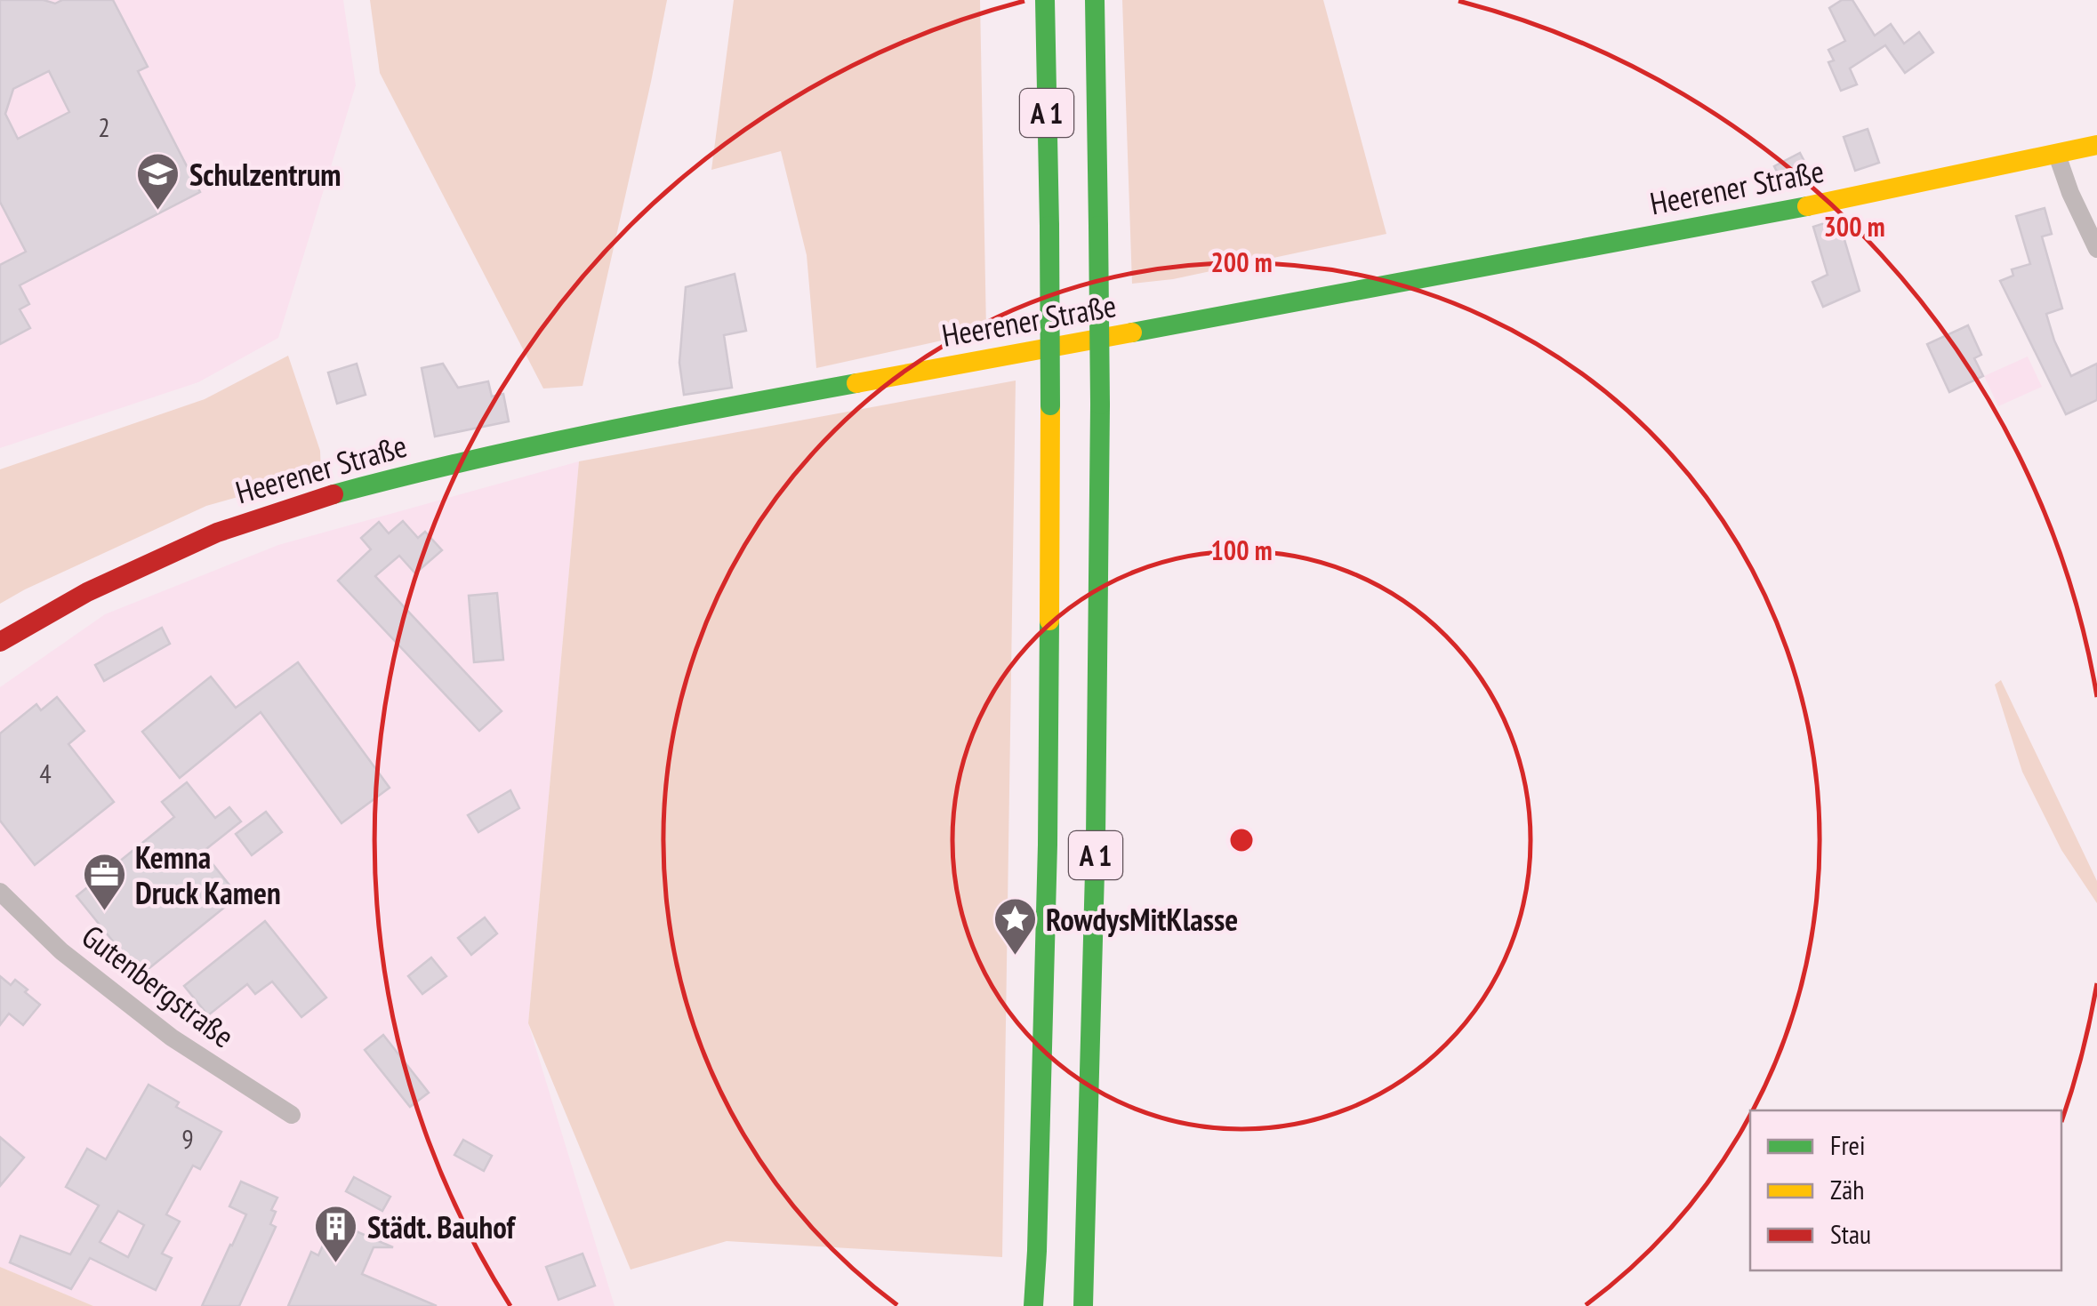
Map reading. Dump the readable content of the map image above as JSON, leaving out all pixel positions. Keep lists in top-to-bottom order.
{
  "streets": {
    "main road": ["A 1", "Heerener Straße"],
    "street": ["Gutenbergstraße"]
  },
  "places": {
    "school or university": ["Schulzentrum"],
    "office": ["Kemna Druck Kamen"],
    "place": ["RowdysMitKlasse"],
    "building": ["Städt. Bauhof"]
  },
  "house_numbers": ["2", "4", "9"],
  "legend": ["Frei", "Zäh", "Stau"],
  "rings": ["300 m", "200 m", "100 m"]
}
